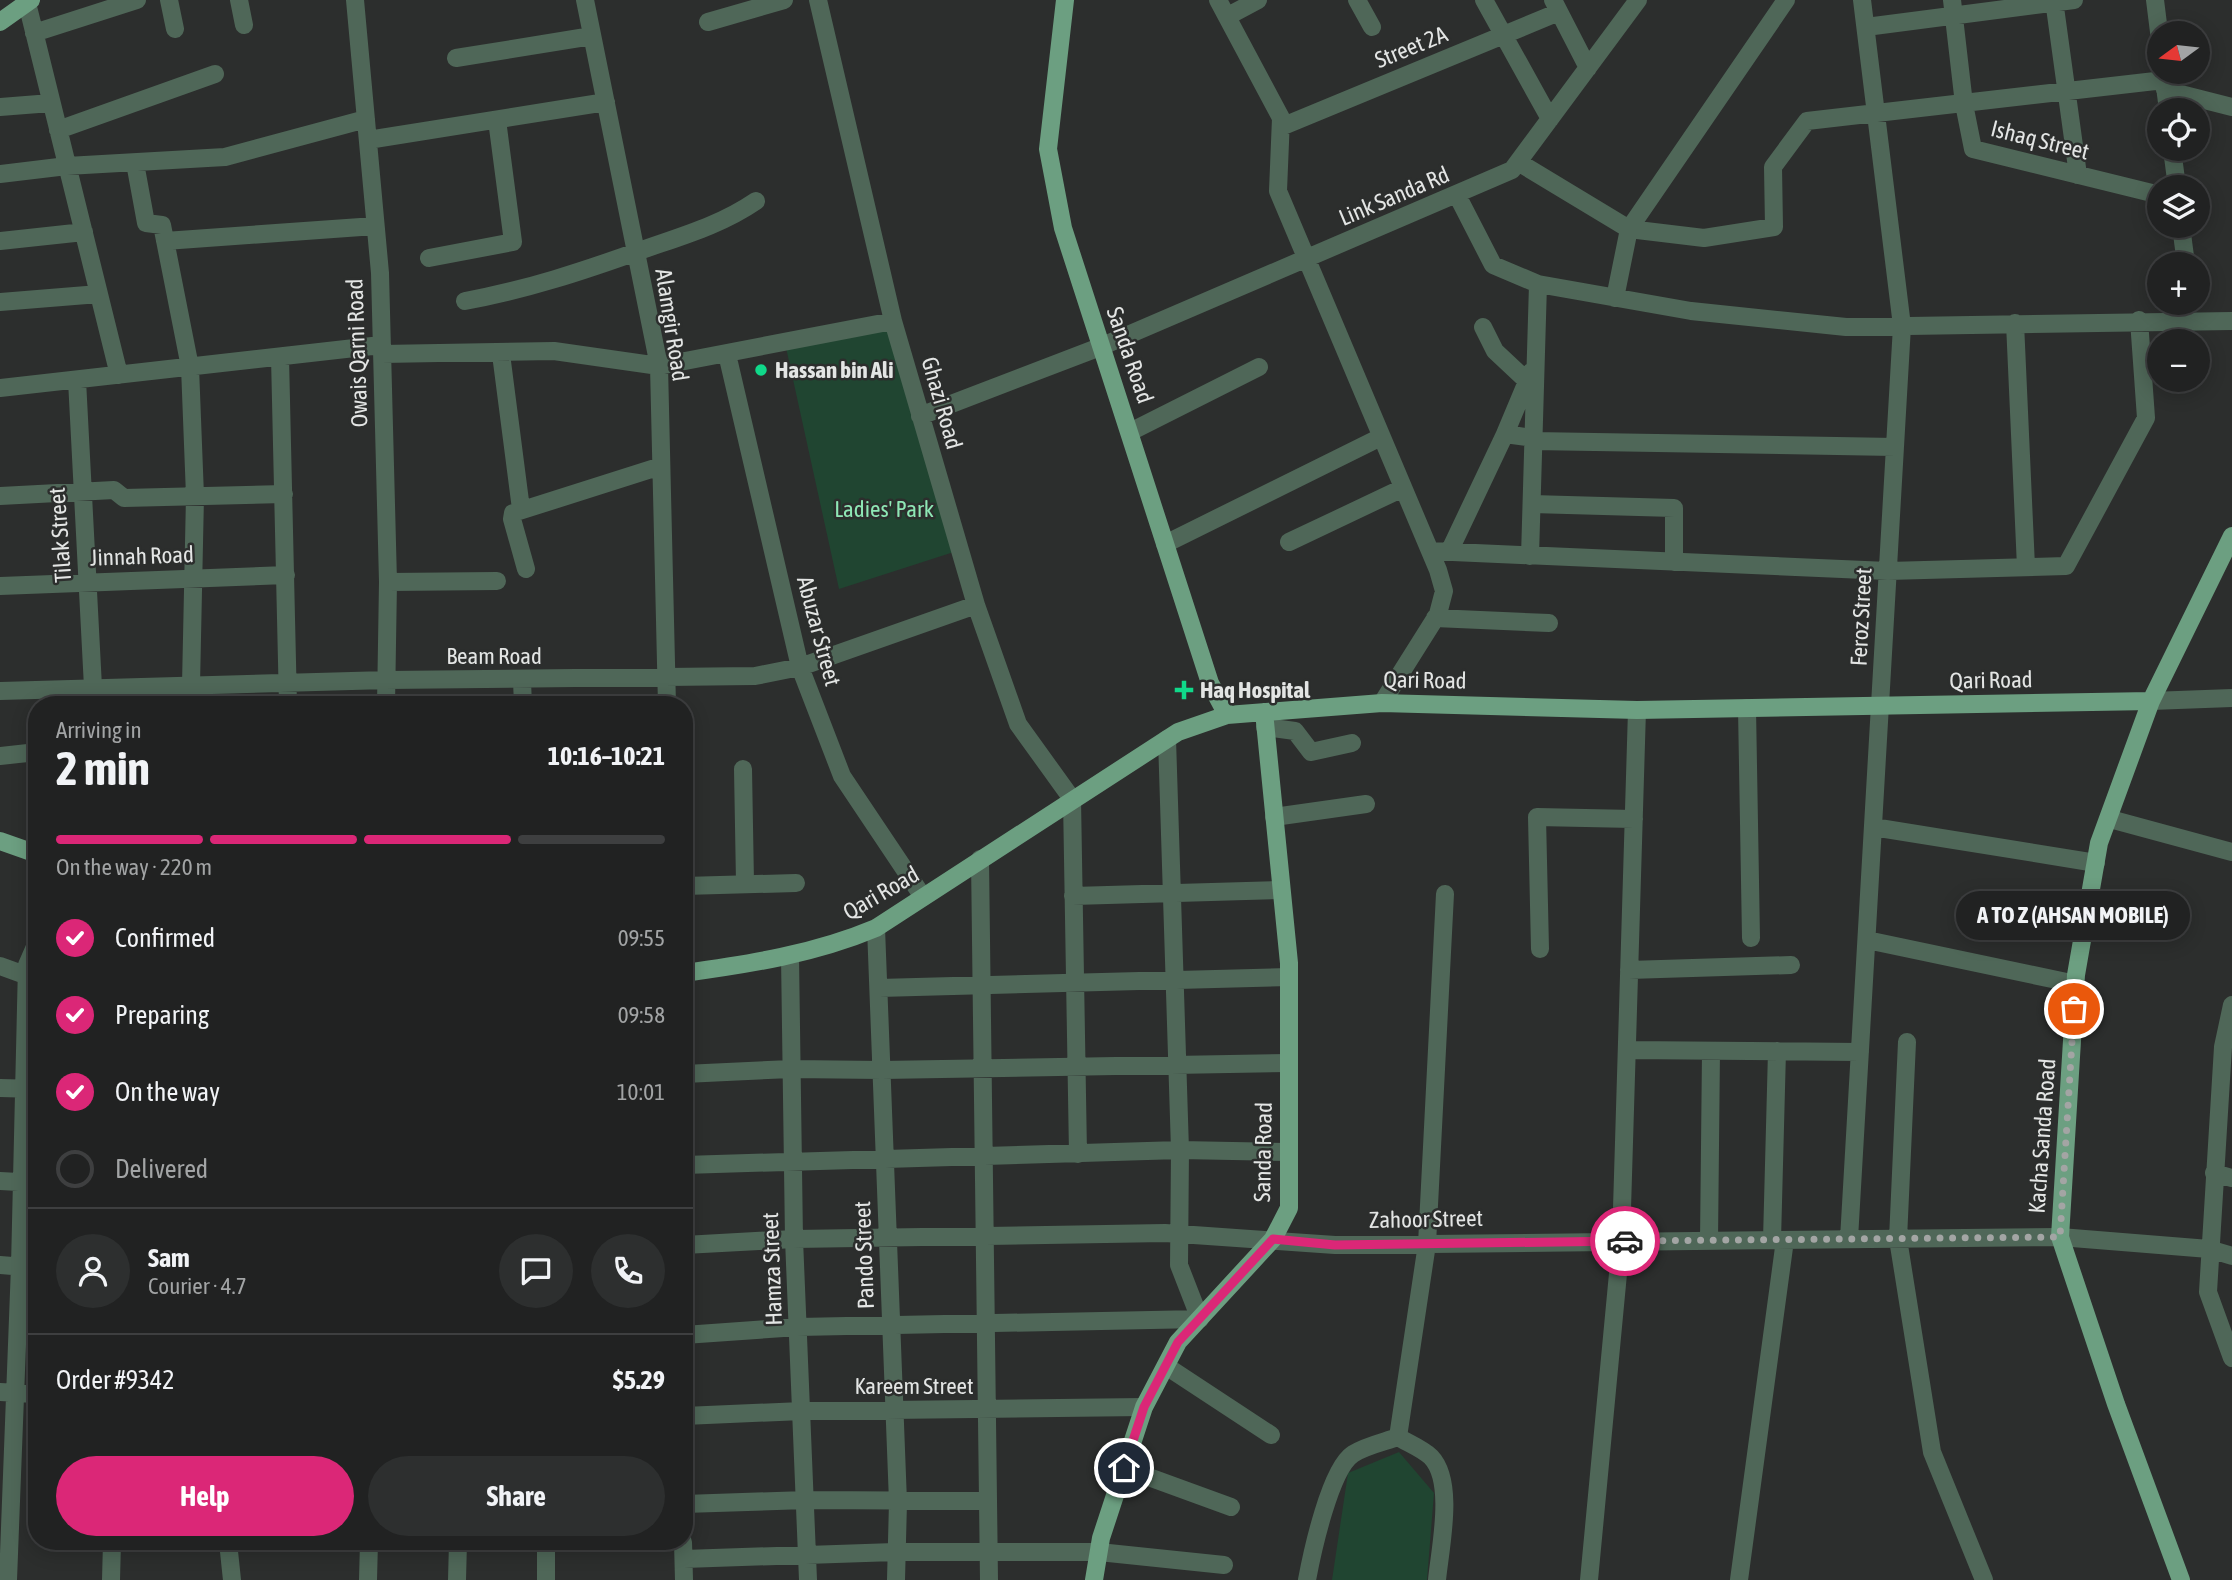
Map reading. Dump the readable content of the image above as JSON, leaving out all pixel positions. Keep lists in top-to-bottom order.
{
  "streets": {
    "main road": ["Sanda Road", "Qari Road", "Kacha Sanda Road"],
    "street": [
      "Street 2A",
      "Ishaq Street",
      "Link Sanda Rd",
      "Alamgir Road",
      "Owais Qarni Road",
      "Ghazi Road",
      "Tilak Street",
      "Jinnah Road",
      "Feroz Street",
      "Abuzar Street",
      "Beam Road",
      "Zahoor Street",
      "Pando Street",
      "Hamza Street",
      "Kareem Street"
    ]
  },
  "crossings": [
    ["Link Sanda Rd", "Sanda Road"],
    ["Link Sanda Rd", "Ghazi Road"],
    ["Alamgir Road", "Beam Road"],
    ["Owais Qarni Road", "Beam Road"],
    ["Sanda Road", "Qari Road"],
    ["Sanda Road", "Zahoor Street"],
    ["Sanda Road", "Kareem Street"],
    ["Ghazi Road", "Beam Road"],
    ["Ghazi Road", "Qari Road"],
    ["Tilak Street", "Jinnah Road"],
    ["Tilak Street", "Beam Road"],
    ["Feroz Street", "Qari Road"],
    ["Feroz Street", "Zahoor Street"],
    ["Abuzar Street", "Beam Road"],
    ["Abuzar Street", "Qari Road"],
    ["Qari Road", "Kacha Sanda Road"],
    ["Qari Road", "Pando Street"],
    ["Qari Road", "Hamza Street"],
    ["Kacha Sanda Road", "Zahoor Street"],
    ["Zahoor Street", "Pando Street"],
    ["Zahoor Street", "Hamza Street"],
    ["Pando Street", "Kareem Street"],
    ["Hamza Street", "Kareem Street"]
  ],
  "parks": ["Ladies' Park"],
  "places": {
    "other": ["Hassan bin Ali", "A TO Z (AHSAN MOBILE)"],
    "health": ["Haq Hospital"]
  },
  "north": "left",
  "page": {
    "map_buttons": ["+", "−"],
    "heading": ["2 min", "Arriving in", "10:16–10:21"],
    "panel": [
      "Sam",
      "Courier · 4.7",
      "Order #9342",
      "$5.29"
    ],
    "bar": "On the way · 220 m",
    "bubble": "A TO Z (AHSAN MOBILE)",
    "list": [
      ["Confirmed", "09:55"],
      ["Preparing", "09:58"],
      ["On the way", "10:01"],
      "Delivered"
    ],
    "buttons": ["Help", "Share"]
  }
}
